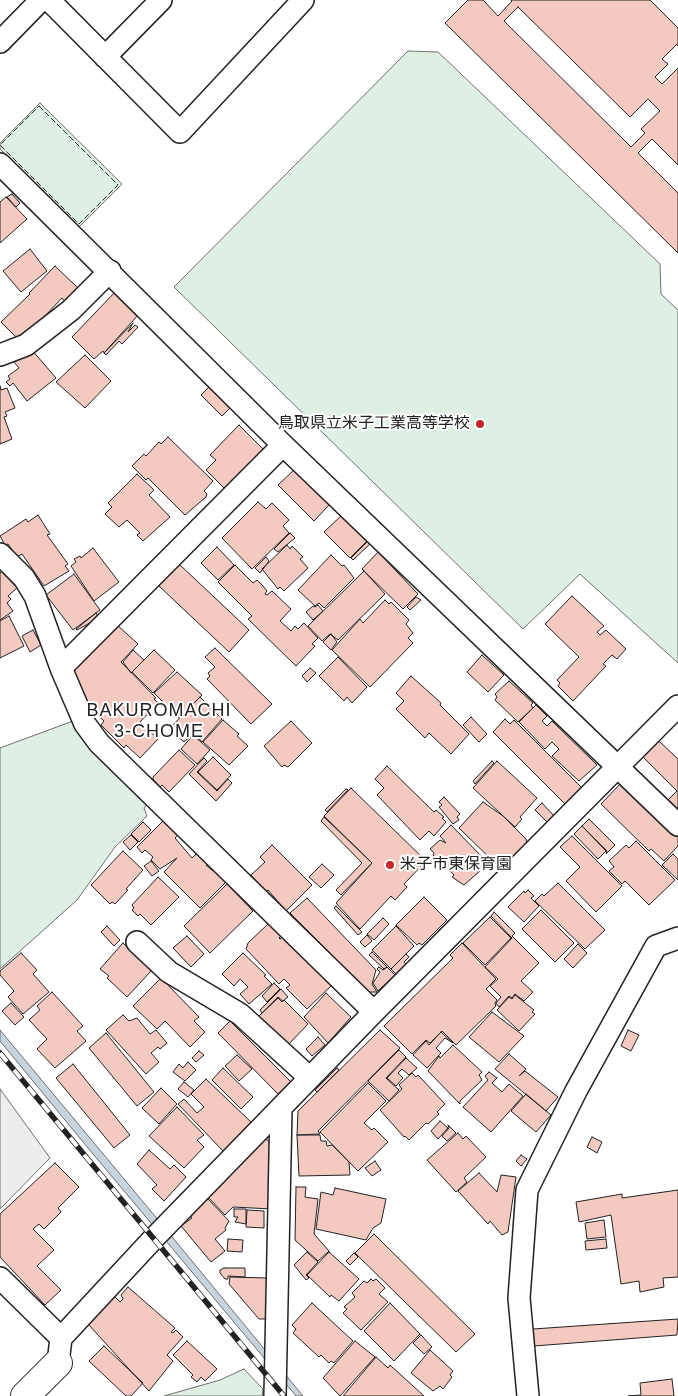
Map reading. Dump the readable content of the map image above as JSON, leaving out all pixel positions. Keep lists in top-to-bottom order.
{
  "districts": ["BAKUROMACHI 3-CHOME"],
  "places": ["鳥取県立米子工業高等学校", "米子市東保育園"]
}
